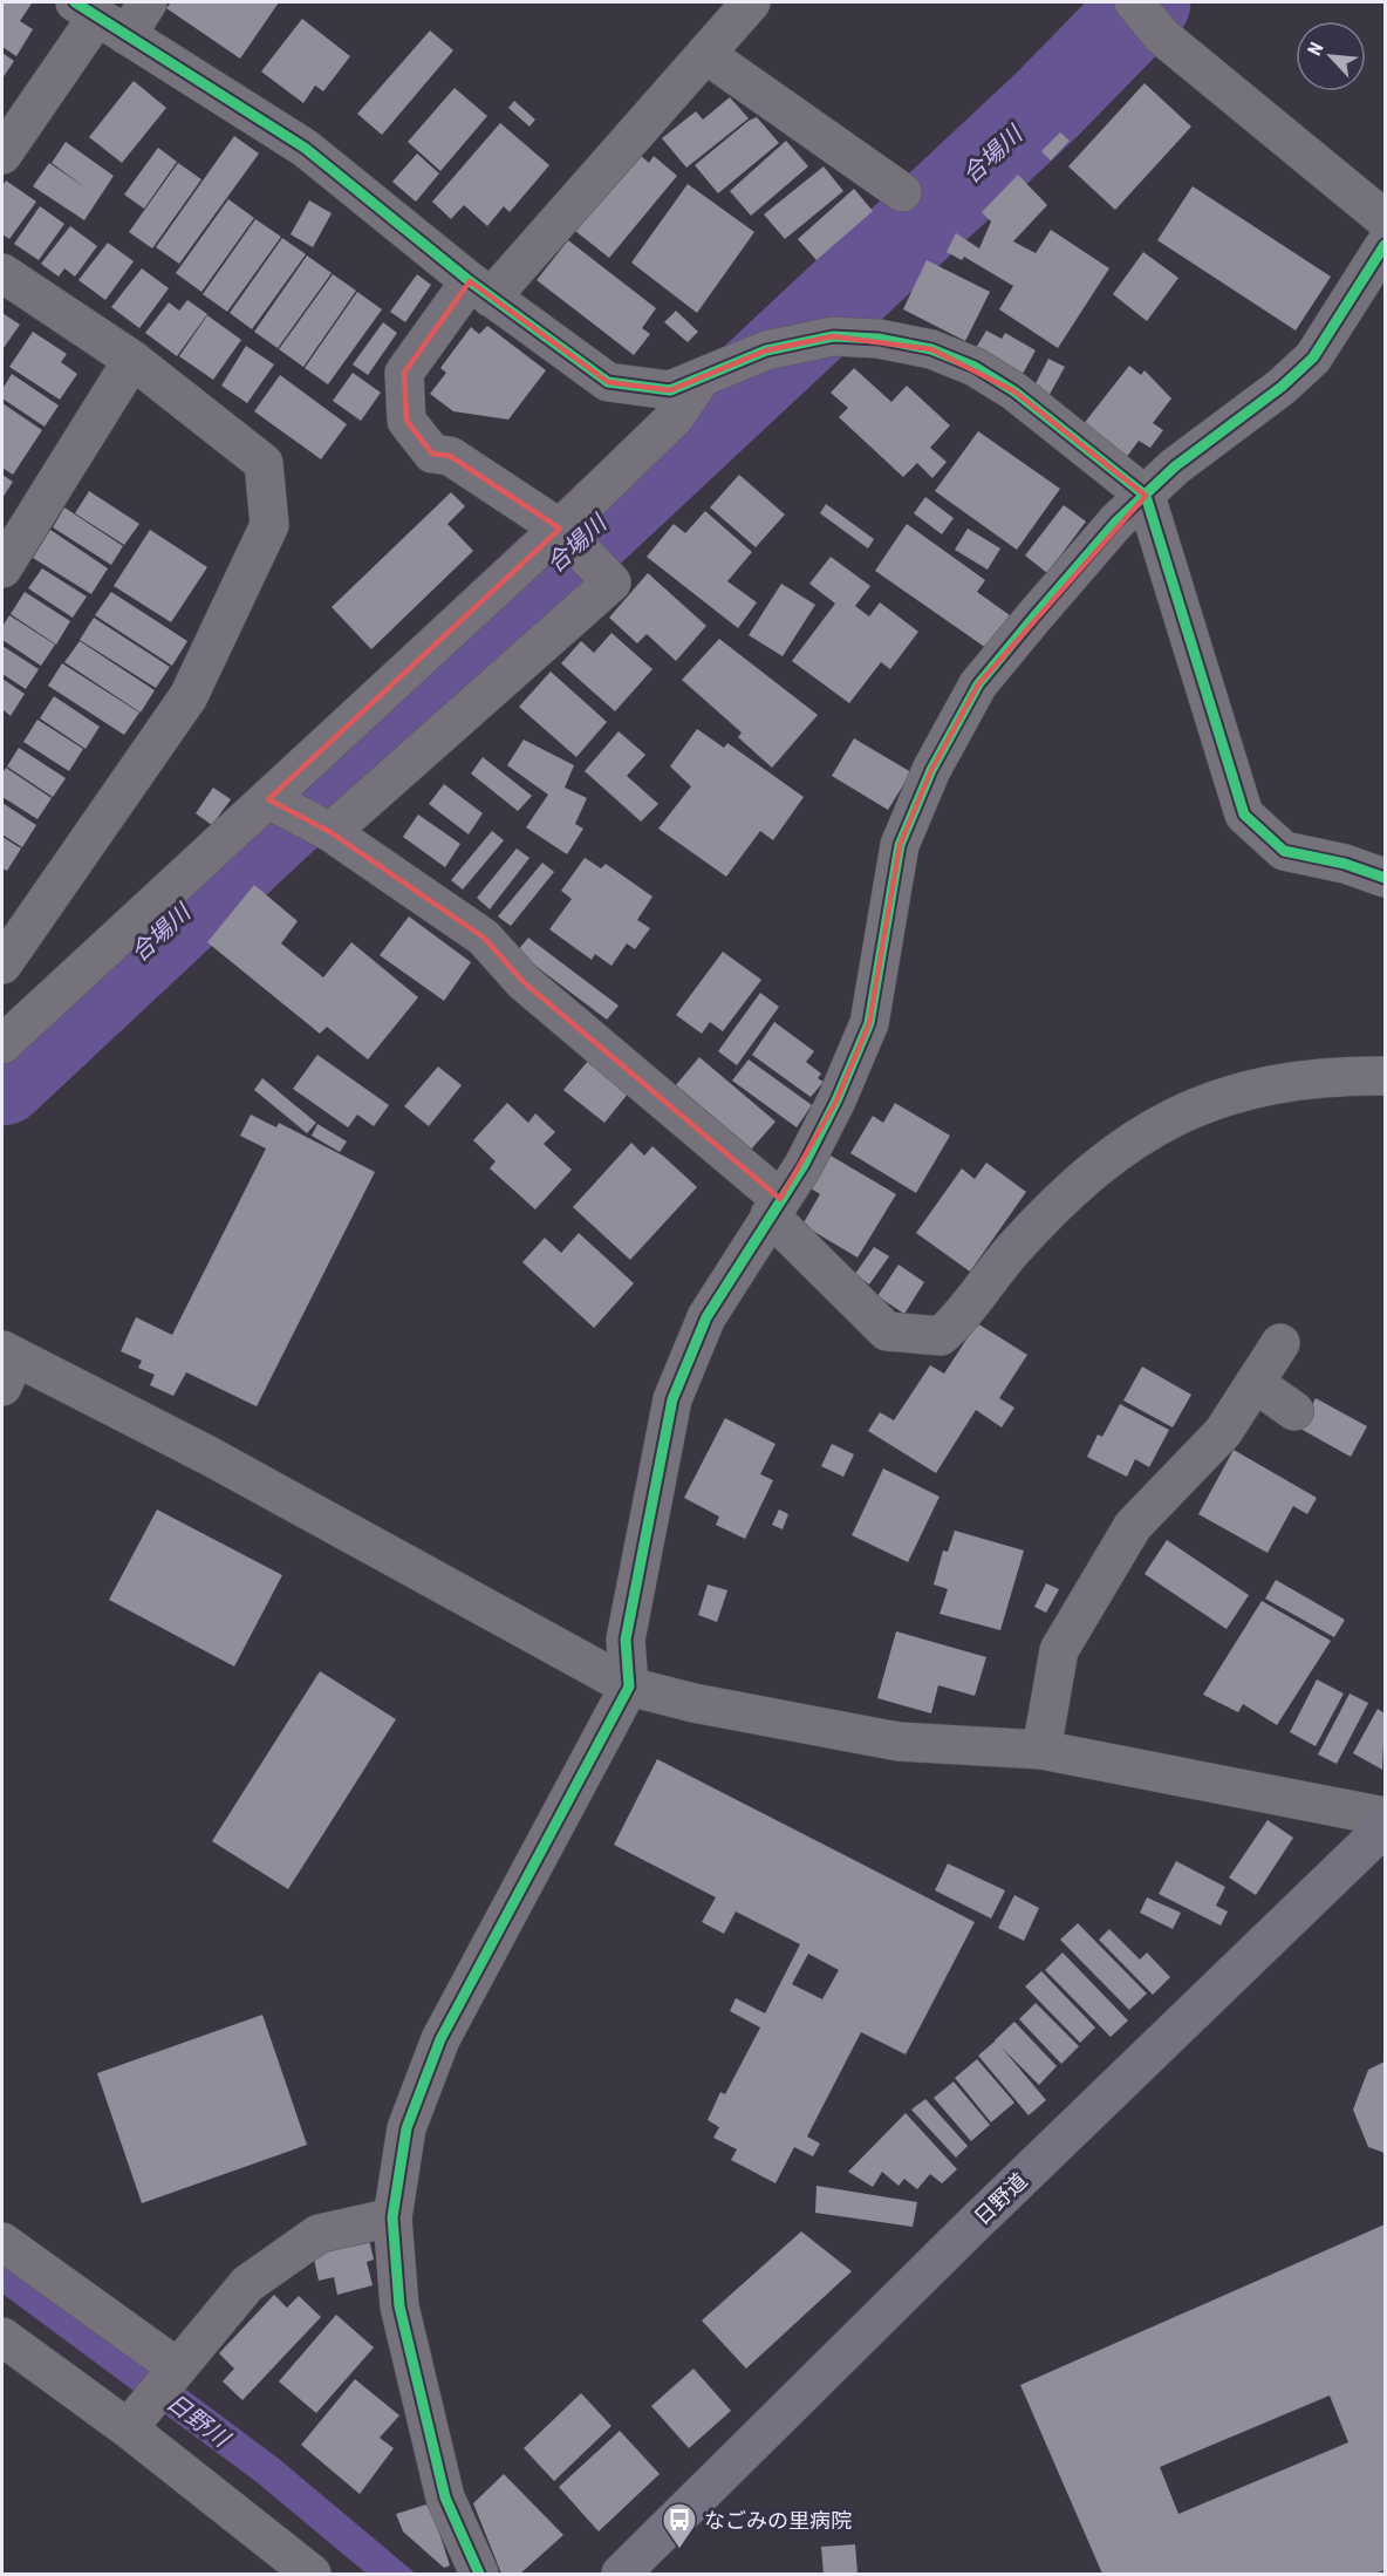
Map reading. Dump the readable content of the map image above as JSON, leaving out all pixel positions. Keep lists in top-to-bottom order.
{
  "streets": {
    "main road": ["日野道"]
  },
  "water": ["合場川", "日野川"],
  "places": {
    "bus stop": ["なごみの里病院"]
  },
  "north": "top left"
}
